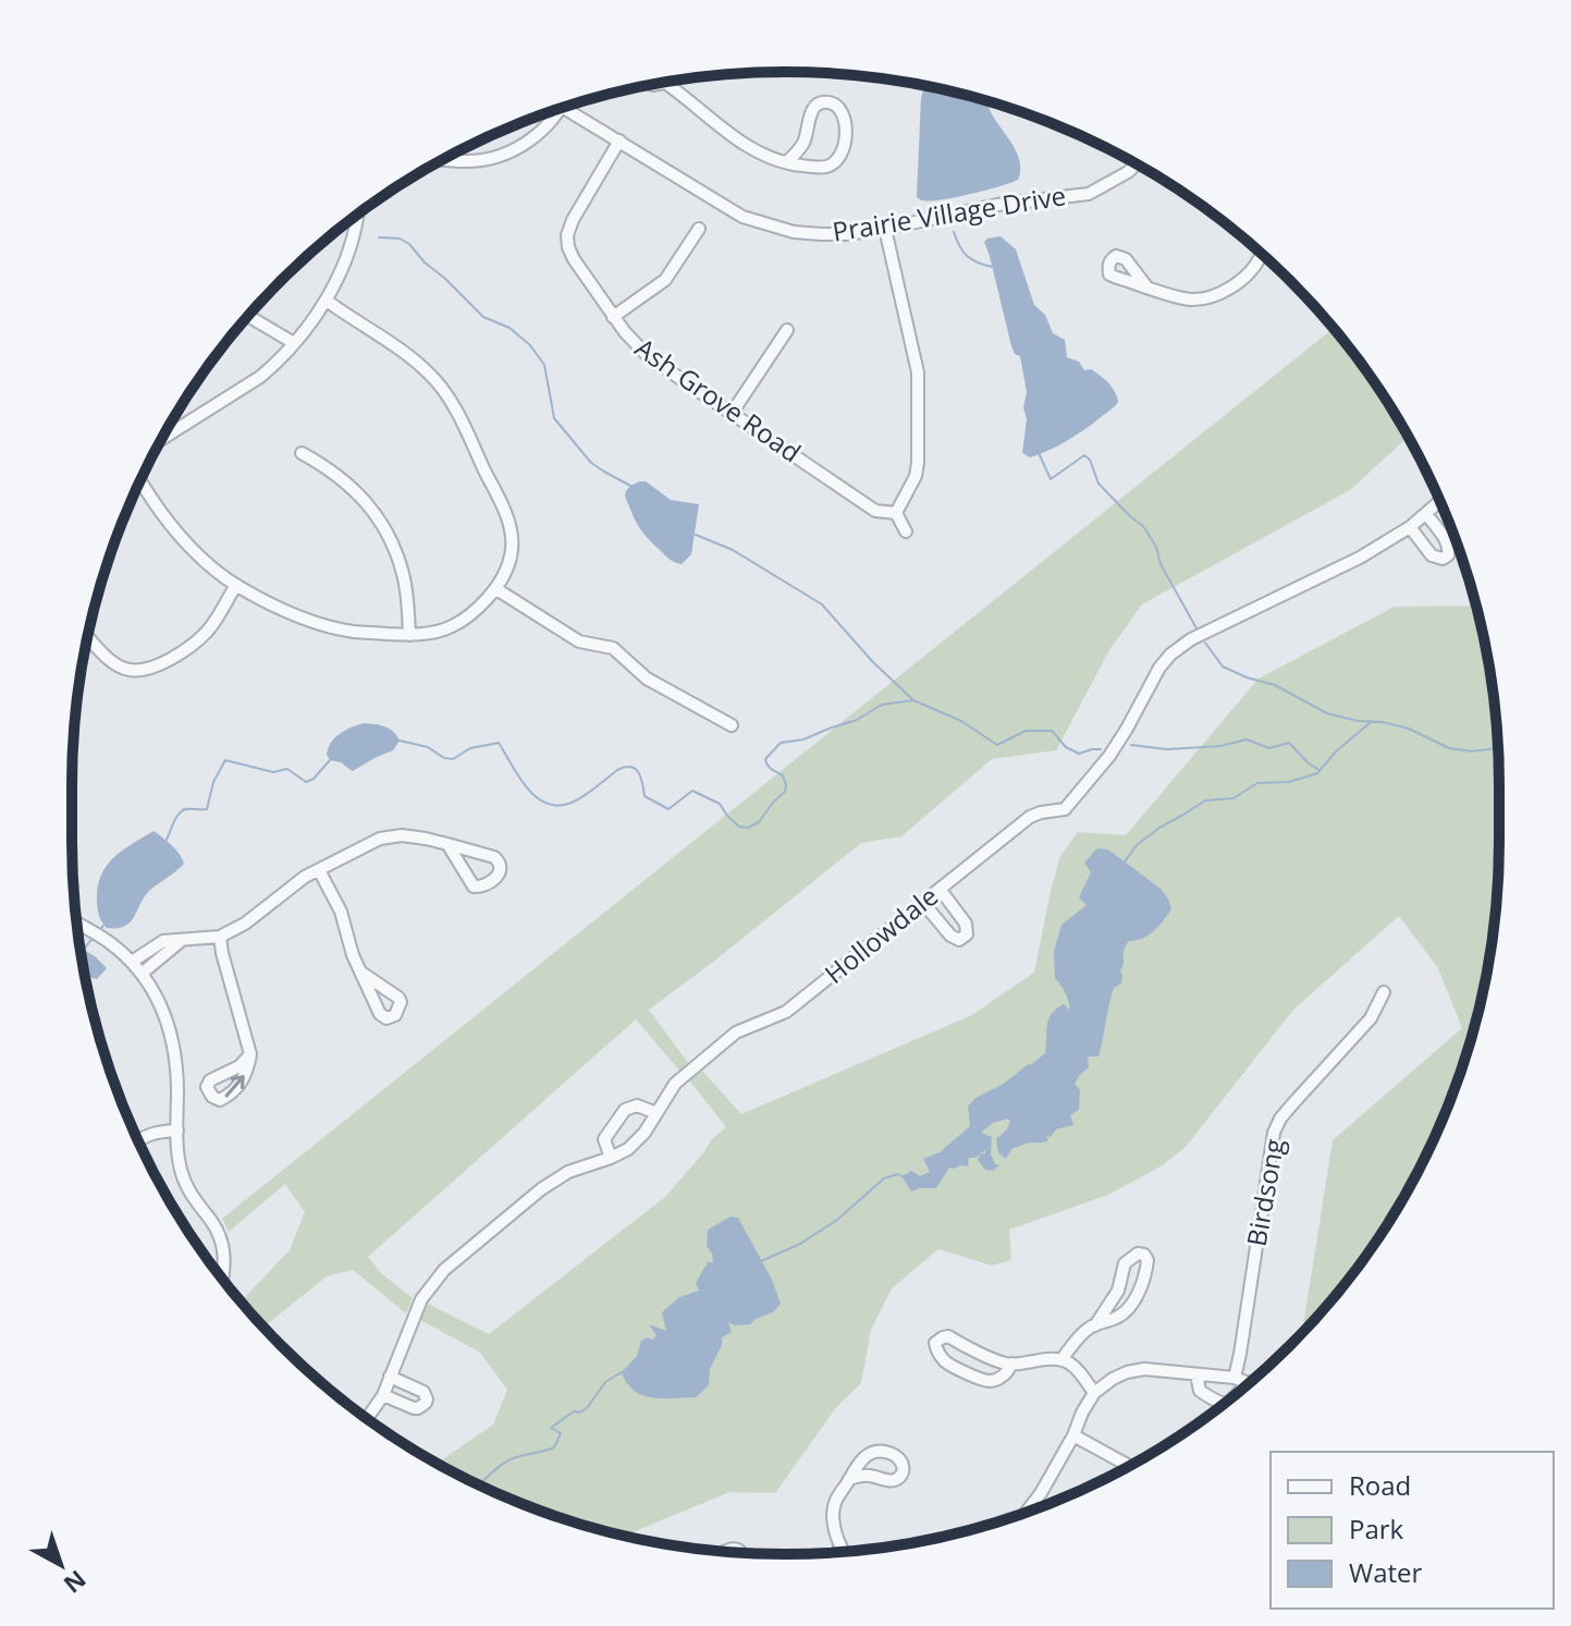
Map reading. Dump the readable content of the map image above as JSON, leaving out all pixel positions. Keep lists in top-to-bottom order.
{
  "streets": {
    "street": [
      "Prairie Village Drive",
      "Ash Grove Road",
      "Hollowdale",
      "Birdsong"
    ]
  },
  "crossings": [
    ["Prairie Village Drive", "Ash Grove Road"]
  ],
  "legend": ["Road", "Park", "Water"],
  "north": "bottom right"
}
